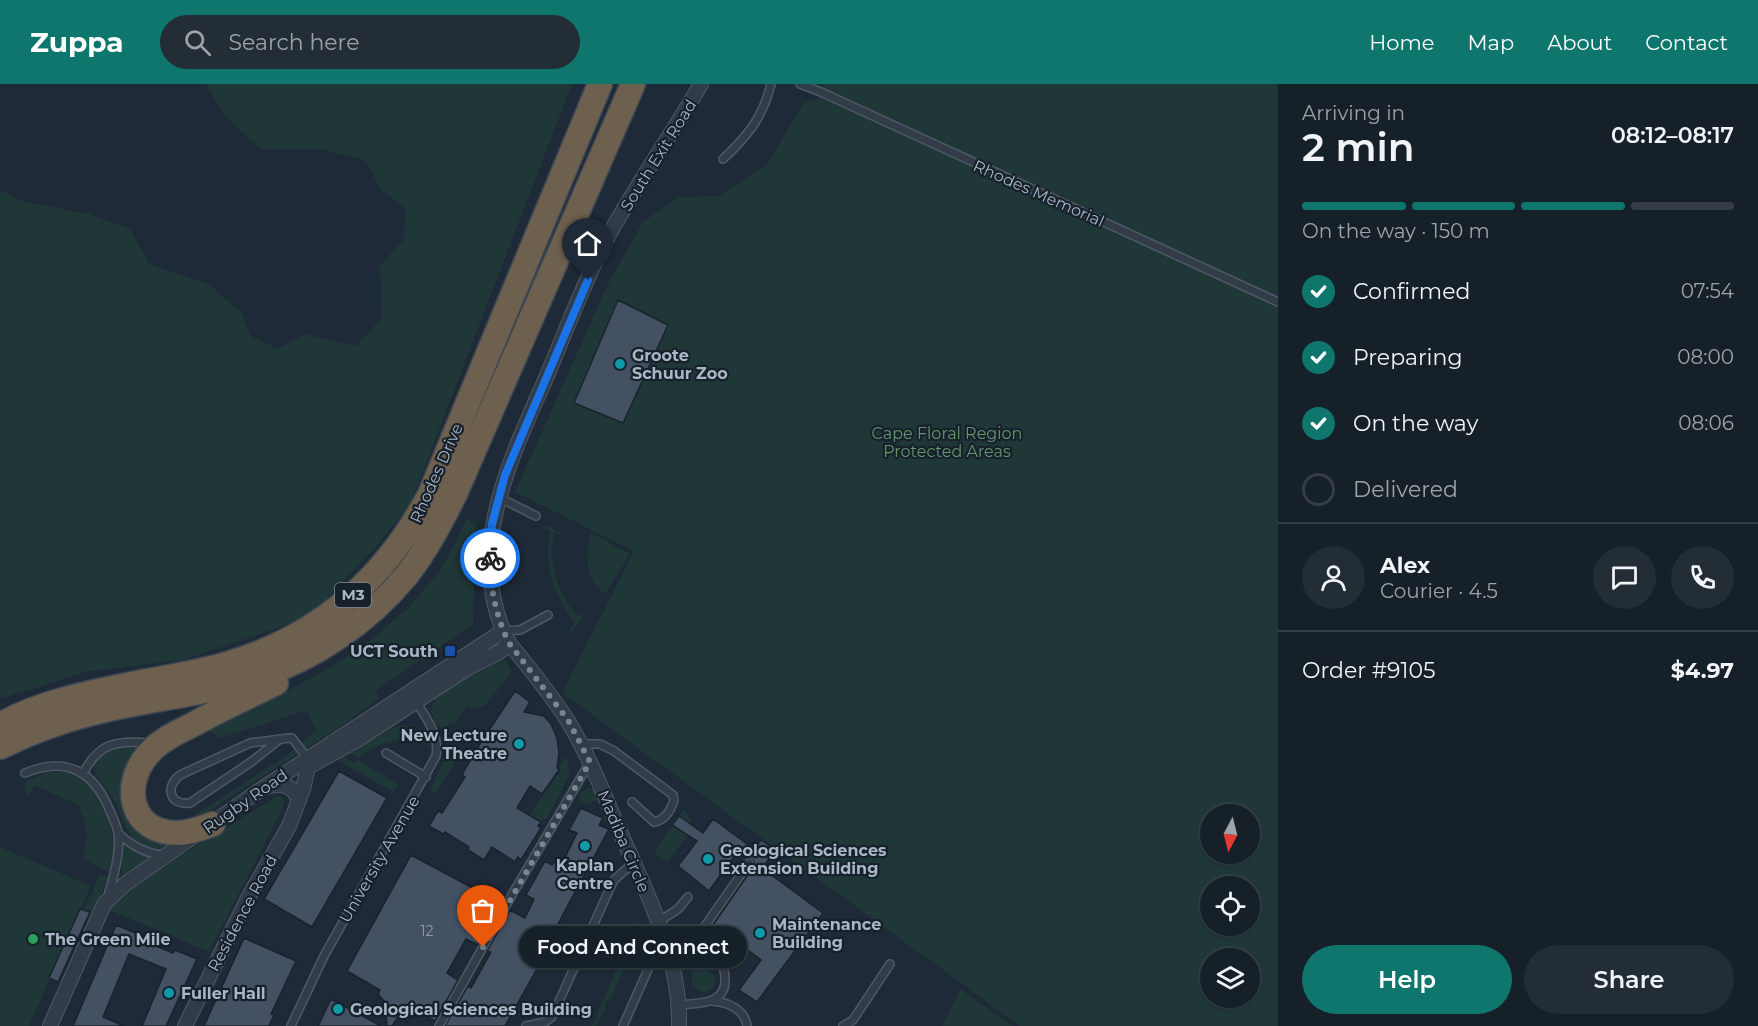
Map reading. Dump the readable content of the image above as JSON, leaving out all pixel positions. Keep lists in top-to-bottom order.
{
  "streets": {
    "highway": ["Rhodes Drive", "M3"],
    "street": [
      "South Exit Road",
      "Rugby Road",
      "Madiba Circle",
      "Residence Road"
    ],
    "lane": ["Rhodes Memorial", "University Avenue"]
  },
  "crossings": [
    ["South Exit Road", "Rugby Road"],
    ["South Exit Road", "Madiba Circle"],
    ["Rhodes Drive", "M3"],
    ["Rugby Road", "Madiba Circle"],
    ["Rugby Road", "University Avenue"],
    ["Rugby Road", "Residence Road"]
  ],
  "parks": ["Cape Floral Region Protected Areas"],
  "places": {
    "other": [
      "Groote Schuur Zoo",
      "New Lecture Theatre",
      "Kaplan Centre",
      "Geological Sciences Extension Building",
      "Maintenance Building",
      "The Green Mile",
      "Food And Connect",
      "Fuller Hall",
      "Geological Sciences Building"
    ],
    "transit": ["UCT South"]
  },
  "house_numbers": ["12"],
  "north": "bottom",
  "page": {
    "header": "Zuppa",
    "search": "Search here",
    "nav": [
      "Home",
      "Map",
      "About",
      "Contact"
    ],
    "heading": ["2 min", "Arriving in", "08:12–08:17"],
    "panel": [
      "Alex",
      "Courier · 4.5",
      "Order #9105",
      "$4.97"
    ],
    "bar": "On the way · 150 m",
    "list": [
      ["Confirmed", "07:54"],
      ["Preparing", "08:00"],
      ["On the way", "08:06"],
      "Delivered"
    ],
    "bubble": "Food And Connect",
    "buttons": ["Help", "Share"]
  }
}
